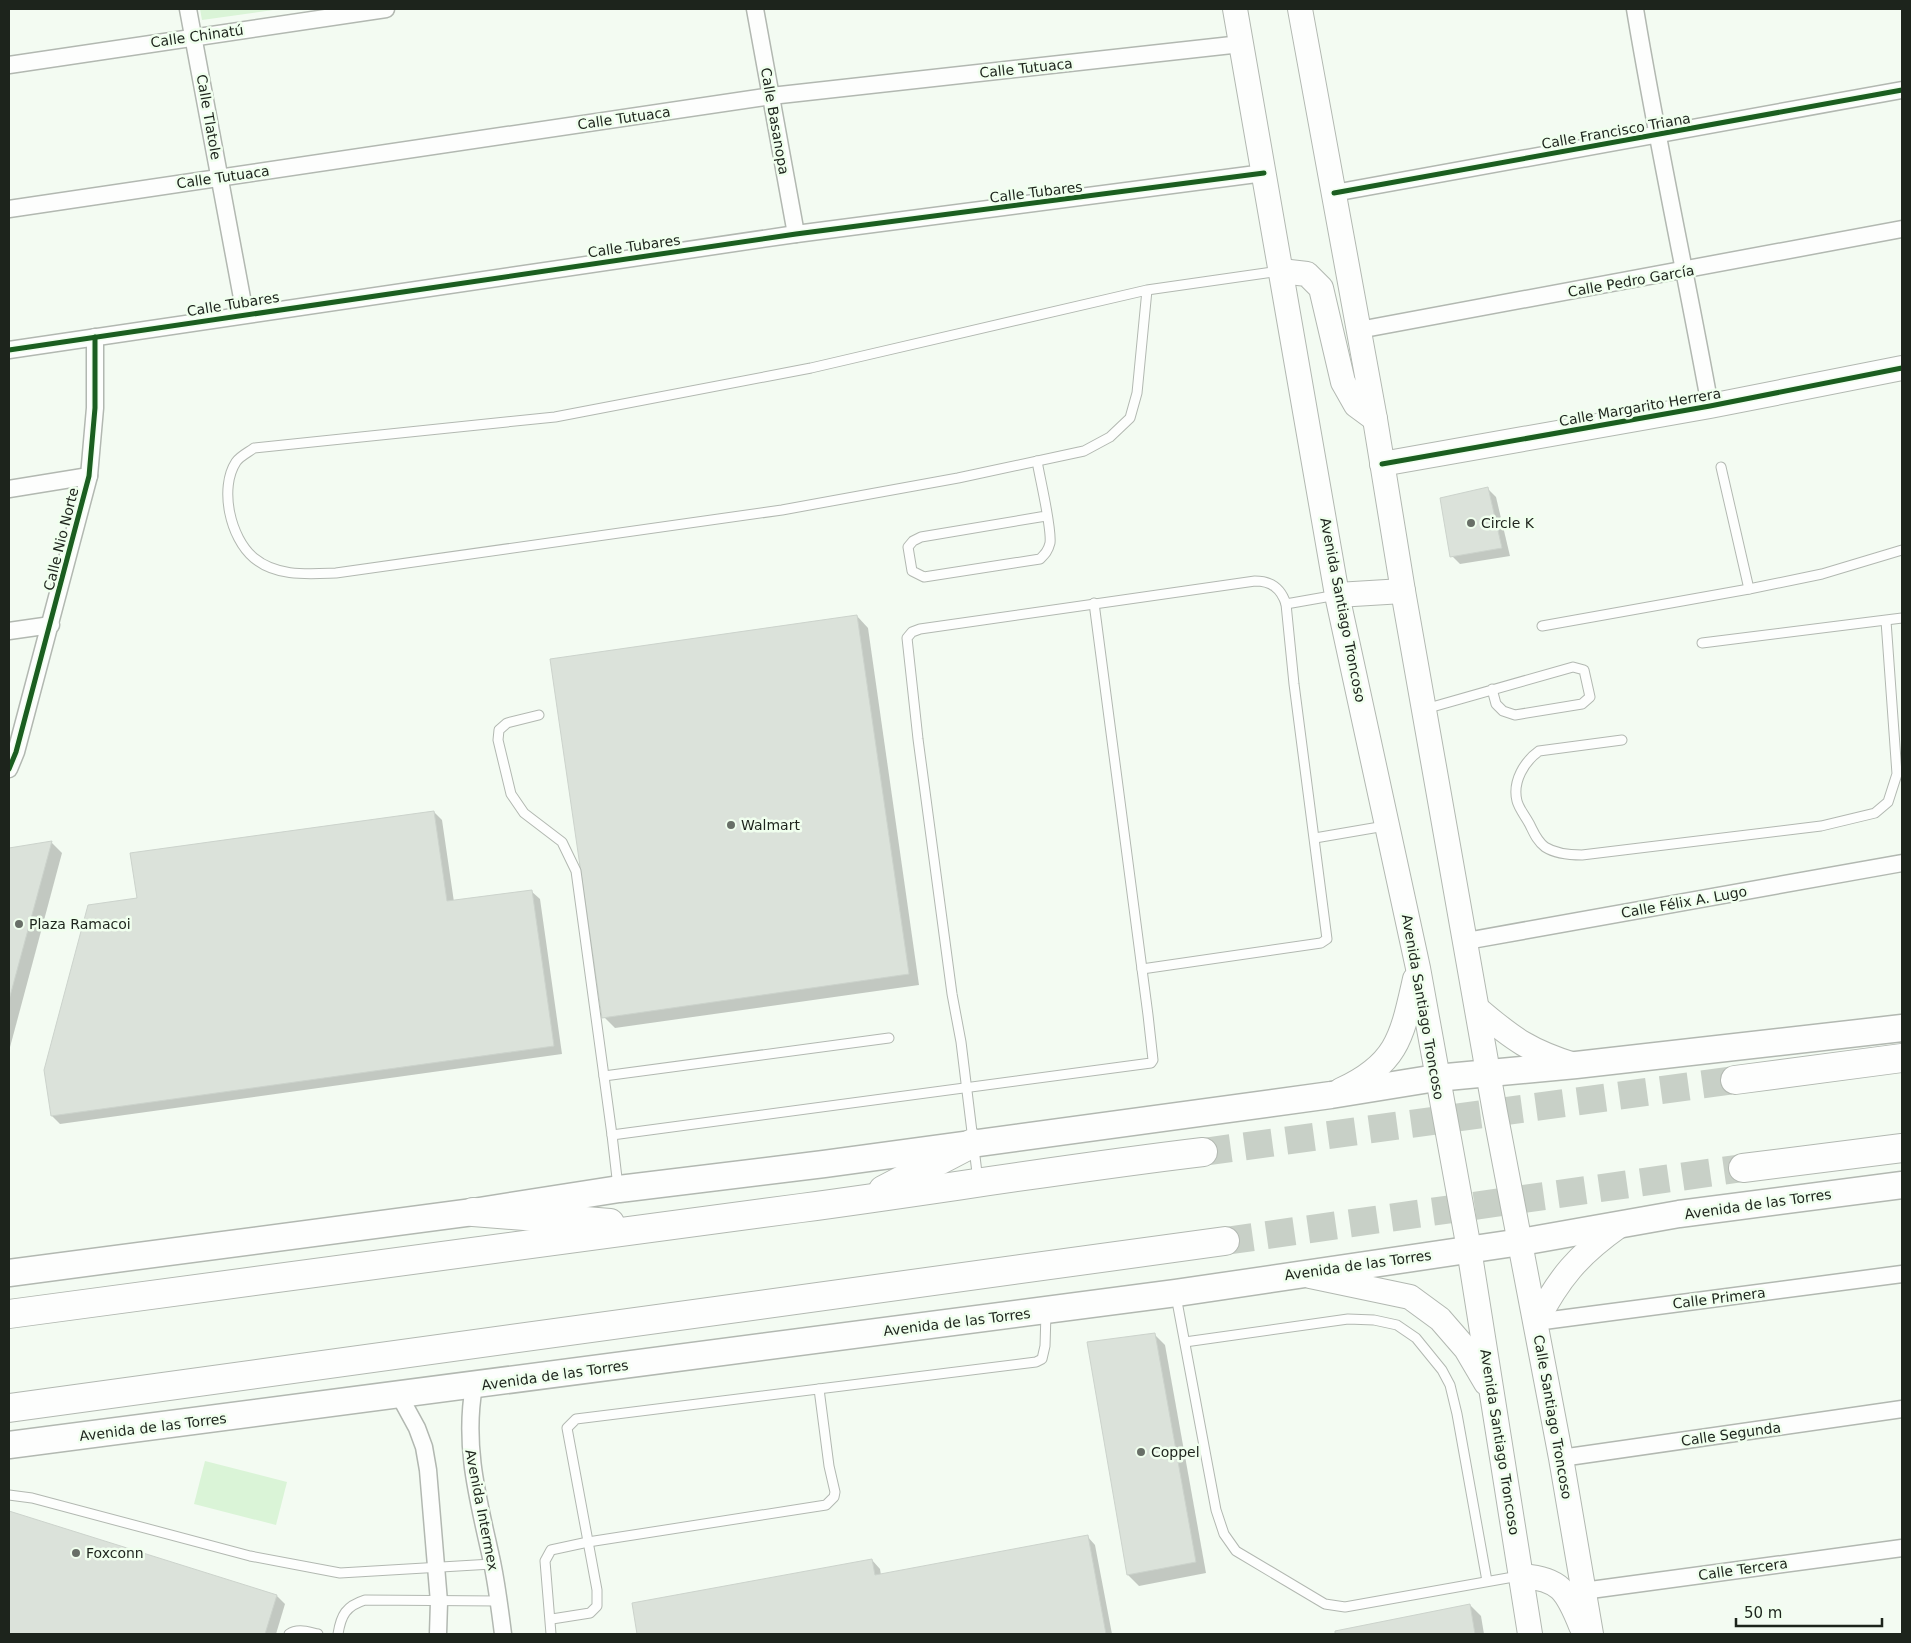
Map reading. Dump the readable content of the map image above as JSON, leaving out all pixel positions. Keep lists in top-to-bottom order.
{
  "streets": {
    "main road": [
      "Calle Margarito Herrera",
      "Avenida Santiago Troncoso",
      "Avenida de las Torres",
      "Calle Santiago Troncoso"
    ],
    "street": [
      "Calle Chinatú",
      "Calle Tutuaca",
      "Calle Tlatole",
      "Calle Basanopa",
      "Calle Francisco Triana",
      "Calle Tubares",
      "Calle Pedro García",
      "Calle Nio Norte",
      "Calle Félix A. Lugo",
      "Calle Primera",
      "Calle Segunda",
      "Avenida Intermex",
      "Calle Tercera"
    ]
  },
  "crossings": [
    ["Calle Chinatú", "Calle Tlatole"],
    ["Calle Tutuaca", "Calle Tlatole"],
    ["Calle Tutuaca", "Calle Basanopa"],
    ["Calle Tutuaca", "Avenida Santiago Troncoso"],
    ["Calle Tlatole", "Calle Tubares"],
    ["Calle Basanopa", "Calle Tubares"],
    ["Calle Tubares", "Calle Nio Norte"],
    ["Calle Tubares", "Avenida Santiago Troncoso"],
    ["Avenida Santiago Troncoso", "Avenida de las Torres"],
    ["Avenida de las Torres", "Calle Santiago Troncoso"],
    ["Avenida de las Torres", "Avenida Intermex"],
    ["Calle Primera", "Calle Santiago Troncoso"],
    ["Calle Santiago Troncoso", "Calle Segunda"],
    ["Calle Santiago Troncoso", "Calle Tercera"]
  ],
  "places": [
    "Circle K",
    "Walmart",
    "Plaza Ramacoi",
    "Coppel",
    "Foxconn"
  ],
  "scale_bar": "50 m"
}
